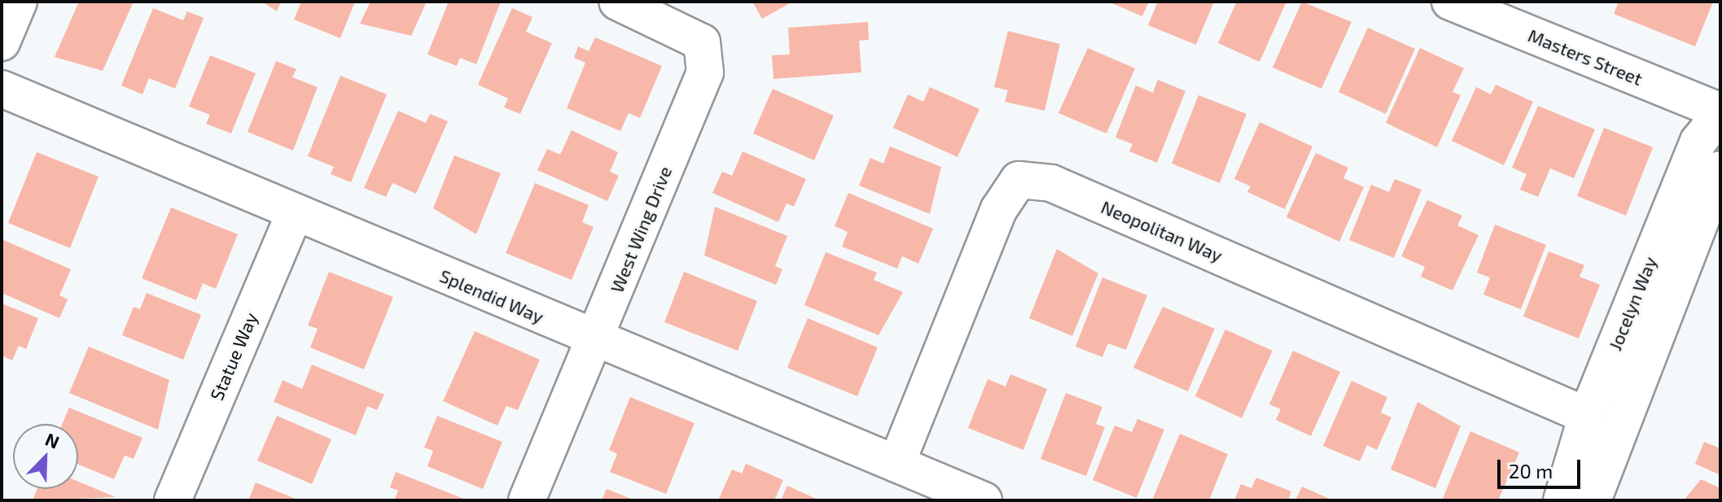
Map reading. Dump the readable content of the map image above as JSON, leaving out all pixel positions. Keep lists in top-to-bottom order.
{
  "streets": {
    "street": [
      "Masters Street",
      "West Wing Drive",
      "Neopolitan Way",
      "Splendid Way",
      "Jocelyn Way",
      "Statue Way"
    ]
  },
  "crossings": [
    ["Masters Street", "Jocelyn Way"],
    ["West Wing Drive", "Splendid Way"],
    ["Neopolitan Way", "Splendid Way"],
    ["Neopolitan Way", "Jocelyn Way"],
    ["Splendid Way", "Statue Way"]
  ],
  "scale_bar": "20 m",
  "north": "top right"
}
